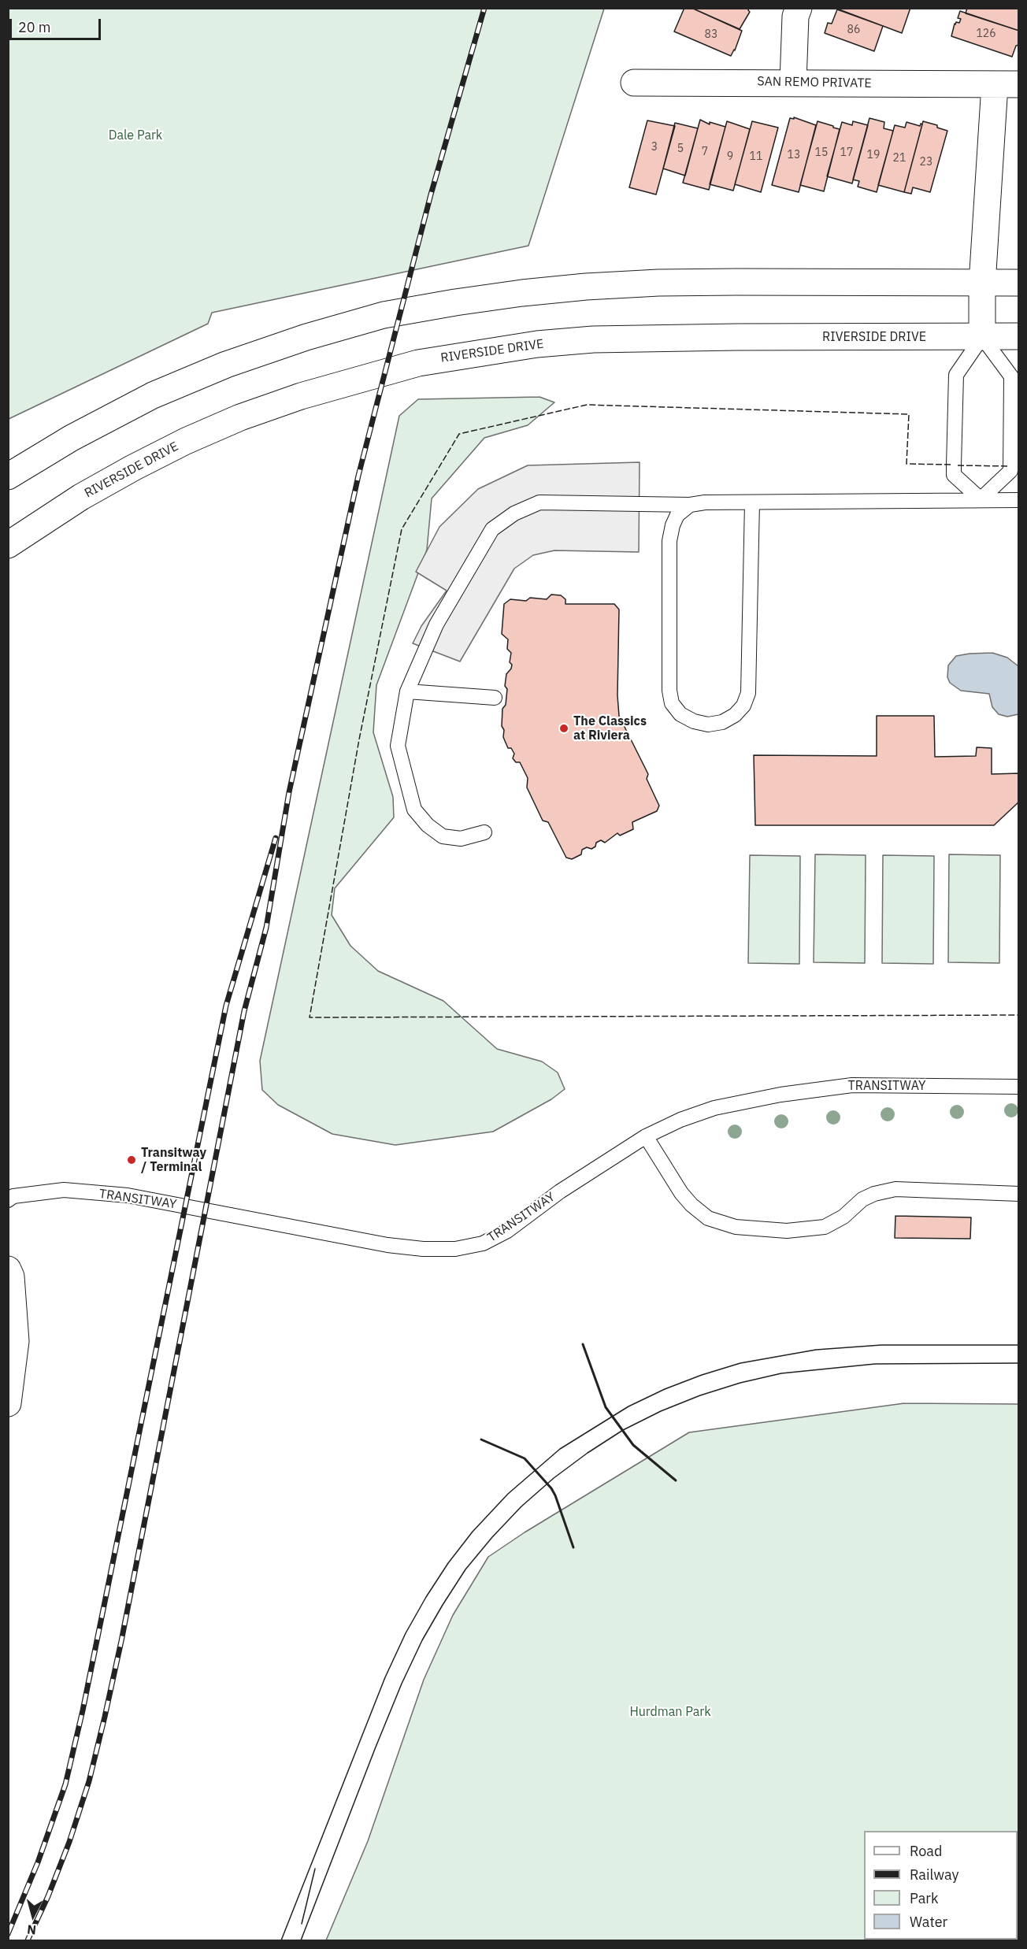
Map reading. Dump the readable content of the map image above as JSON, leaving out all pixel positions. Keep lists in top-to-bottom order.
{
  "streets": {
    "main road": ["SAN REMO PRIVATE", "RIVERSIDE DRIVE"],
    "lane": ["TRANSITWAY"]
  },
  "crossings": [
    ["SAN REMO PRIVATE", "RIVERSIDE DRIVE"]
  ],
  "parks": ["Dale Park", "Hurdman Park"],
  "places": ["The Classics at Riviera", "Transitway / Terminal"],
  "house_numbers": [
    "86",
    "126",
    "83",
    "3",
    "5",
    "7",
    "15",
    "17",
    "13",
    "19",
    "9",
    "11",
    "21",
    "23"
  ],
  "legend": [
    "Road",
    "Railway",
    "Park",
    "Water"
  ],
  "scale_bar": "20 m",
  "north": "bottom"
}
